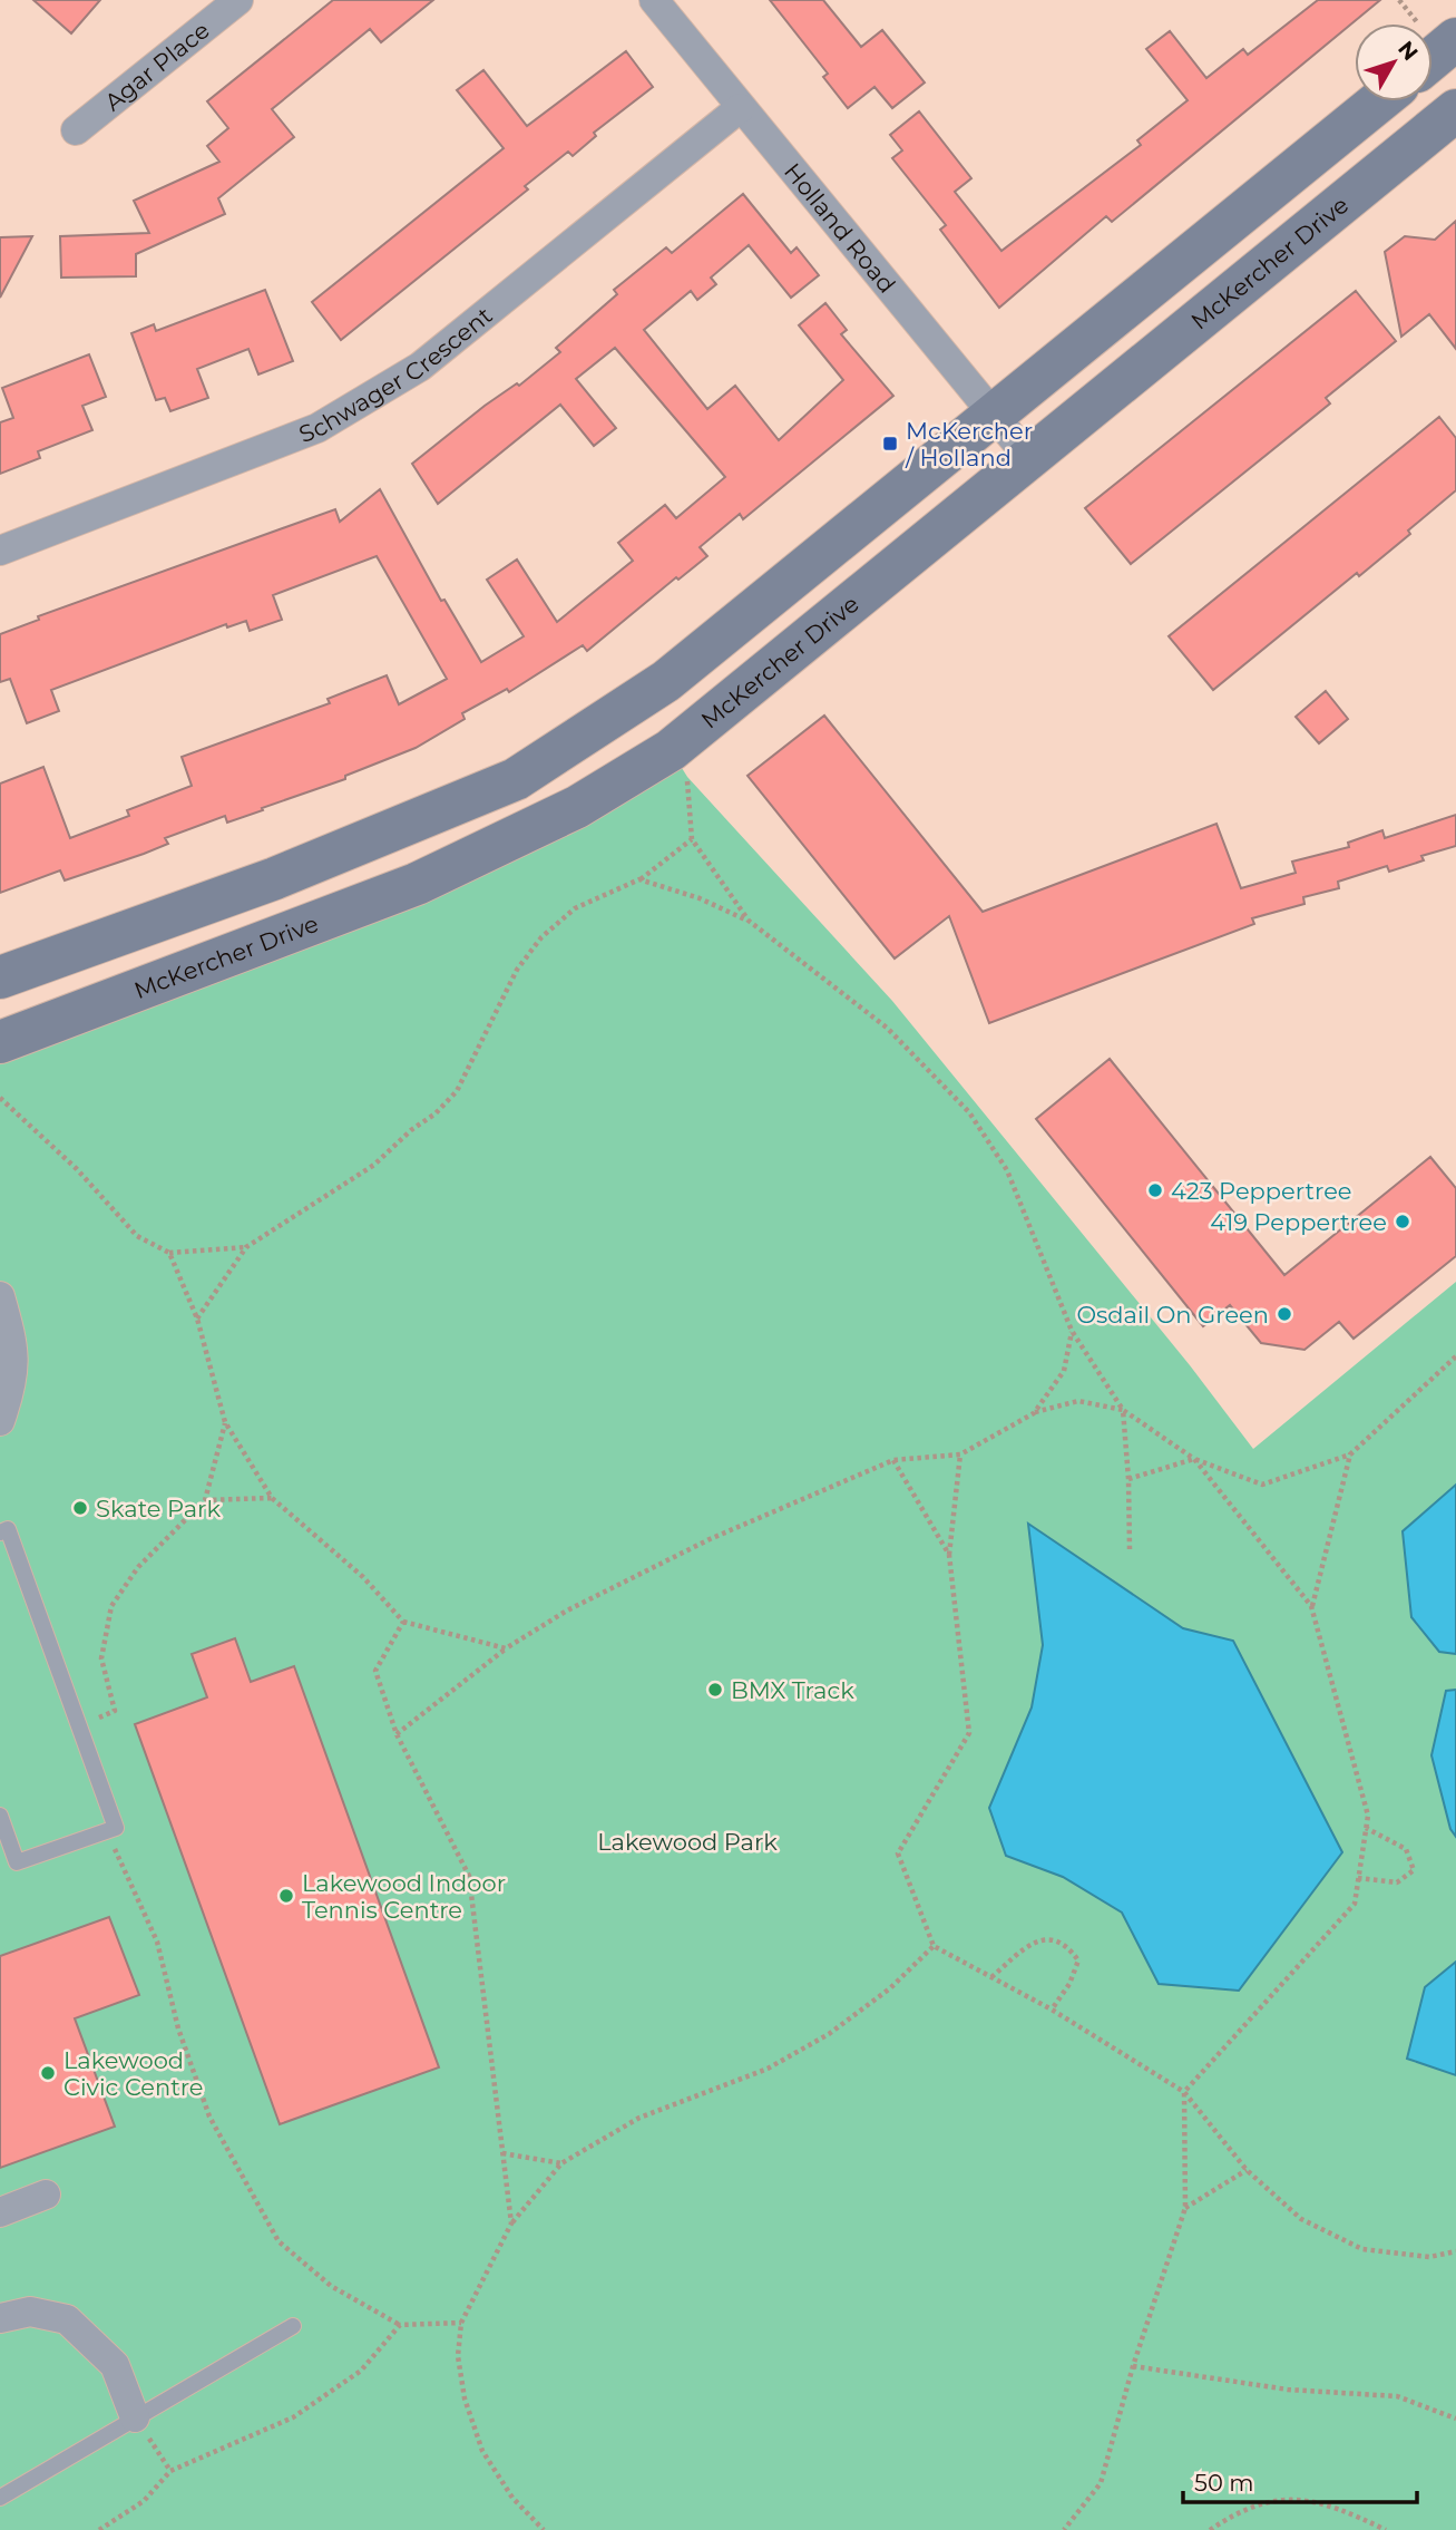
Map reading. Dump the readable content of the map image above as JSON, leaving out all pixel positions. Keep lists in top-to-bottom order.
{
  "streets": {
    "main road": ["McKercher Drive"],
    "street": ["Agar Place", "Holland Road", "Schwager Crescent"]
  },
  "crossings": [
    ["Holland Road", "McKercher Drive"],
    ["Holland Road", "Schwager Crescent"]
  ],
  "parks": ["Lakewood Park"],
  "places": {
    "transit": ["McKercher / Holland"],
    "other": [
      "423 Peppertree",
      "419 Peppertree",
      "Osdail On Green",
      "Skate Park",
      "BMX Track",
      "Lakewood Indoor Tennis Centre",
      "Lakewood Civic Centre"
    ]
  },
  "scale_bar": "50 m",
  "north": "top right"
}
